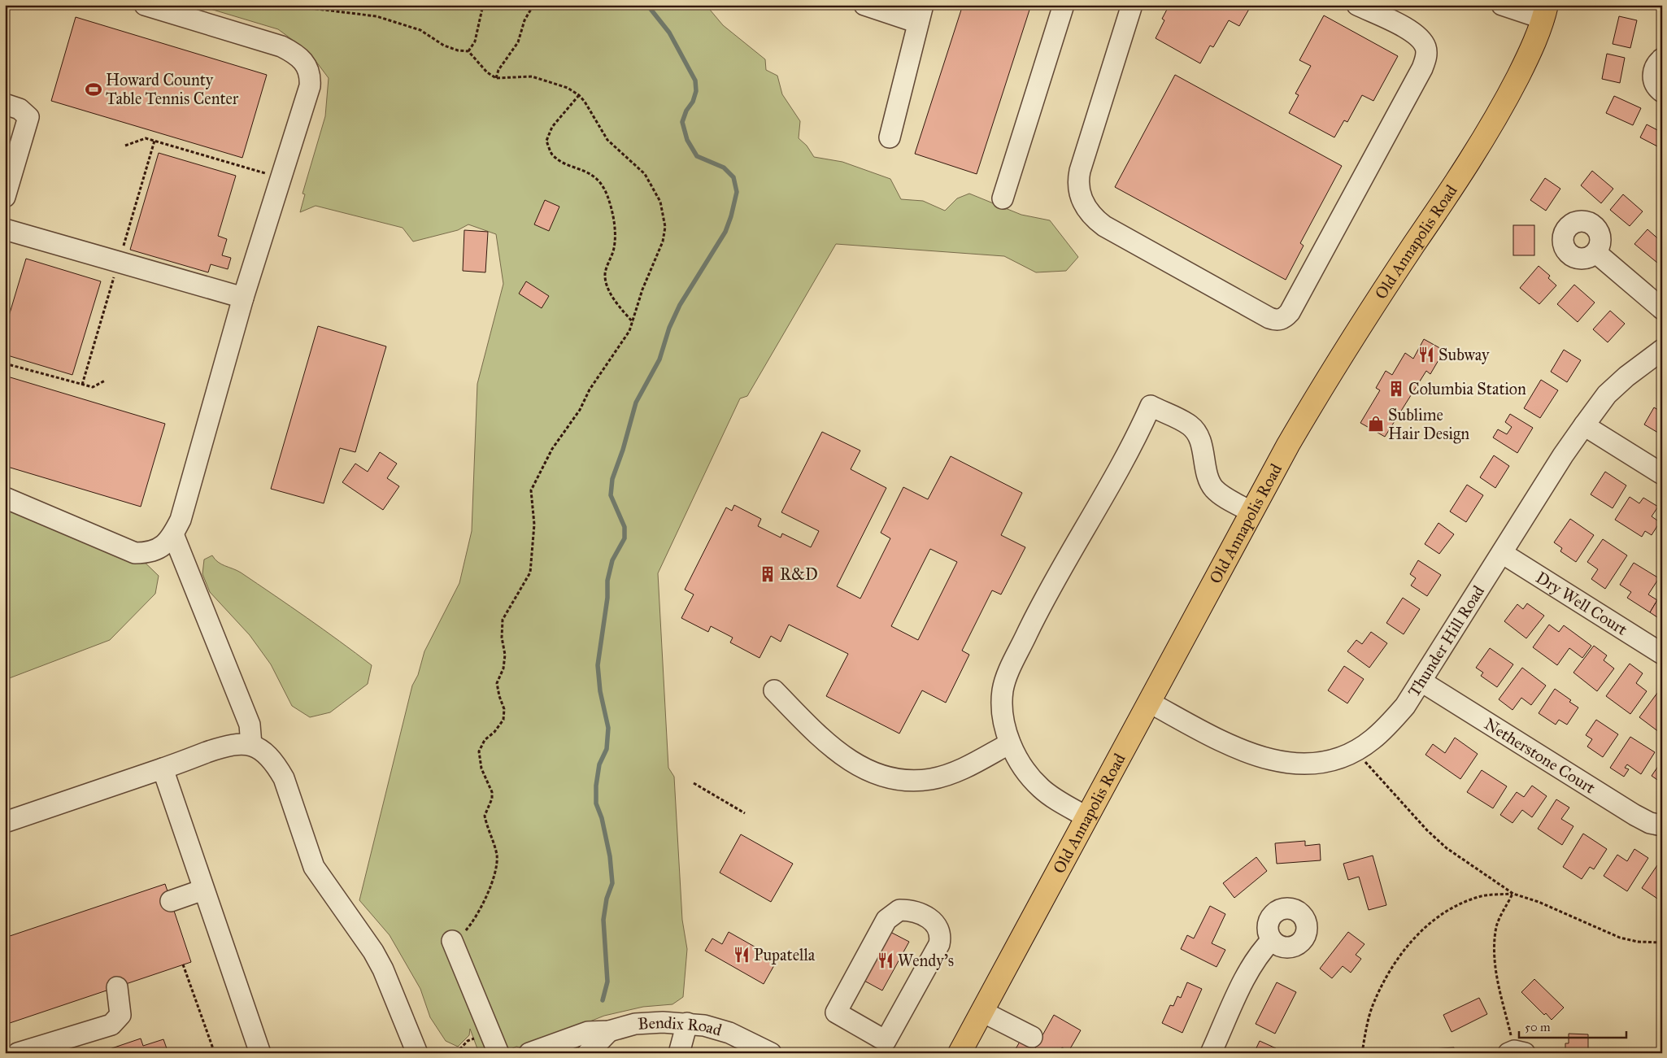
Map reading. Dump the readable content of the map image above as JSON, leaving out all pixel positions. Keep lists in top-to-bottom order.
{
  "streets": {
    "main road": ["Old Annapolis Road"],
    "street": [
      "Dry Well Court",
      "Thunder Hill Road",
      "Netherstone Court",
      "Bendix Road"
    ]
  },
  "crossings": [
    ["Old Annapolis Road", "Thunder Hill Road"],
    ["Dry Well Court", "Thunder Hill Road"],
    ["Thunder Hill Road", "Netherstone Court"]
  ],
  "places": {
    "sports": ["Howard County Table Tennis Center"],
    "restaurant": ["Subway", "Pupatella", "Wendy's"],
    "building": ["Columbia Station", "R&D"],
    "shop": ["Sublime Hair Design"]
  },
  "scale_bar": "50 m"
}
